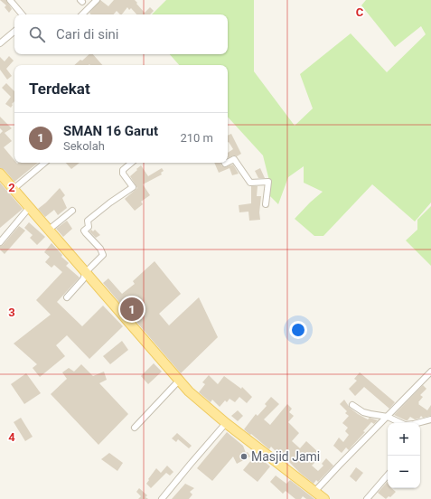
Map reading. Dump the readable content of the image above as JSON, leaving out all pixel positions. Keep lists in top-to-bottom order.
{
  "places": ["Masjid Jami"],
  "page": {
    "search": "Cari di sini",
    "heading": "Terdekat",
    "list": [
      {
        "mark": "1",
        "name": "SMAN 16 Garut",
        "note": "Sekolah",
        "value": "210 m"
      }
    ],
    "pins": "1",
    "map_buttons": ["+", "−"]
  },
  "grid": {
    "columns": ["C"],
    "rows": ["2", "3", "4"]
  }
}
